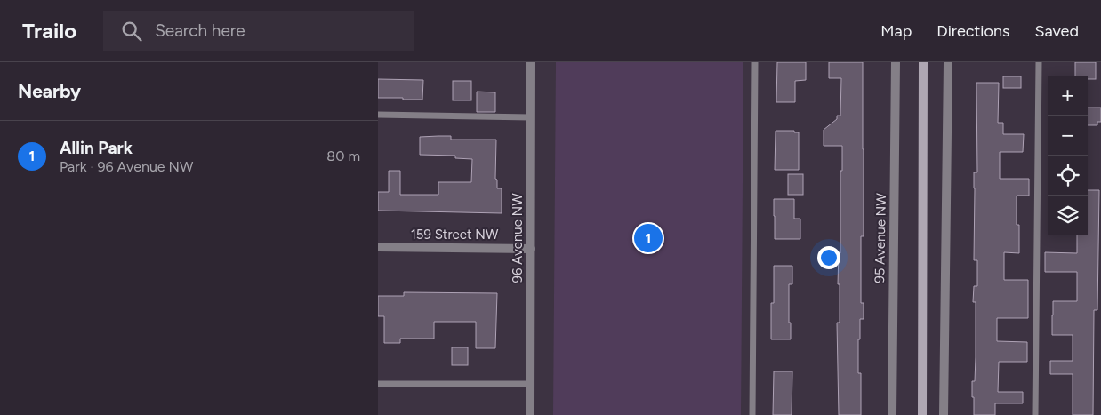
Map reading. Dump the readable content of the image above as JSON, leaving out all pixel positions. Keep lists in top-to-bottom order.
{
  "streets": {
    "street": ["159 Street NW", "96 Avenue NW", "95 Avenue NW"]
  },
  "crossings": [
    ["159 Street NW", "96 Avenue NW"]
  ],
  "page": {
    "header": "Trailo",
    "search": "Search here",
    "nav": ["Map", "Directions", "Saved"],
    "heading": "Nearby",
    "map_buttons": ["+", "−"],
    "list": [
      {
        "mark": "1",
        "name": "Allin Park",
        "note": "Park · 96 Avenue NW",
        "value": "80 m"
      }
    ],
    "pins": "1"
  }
}
